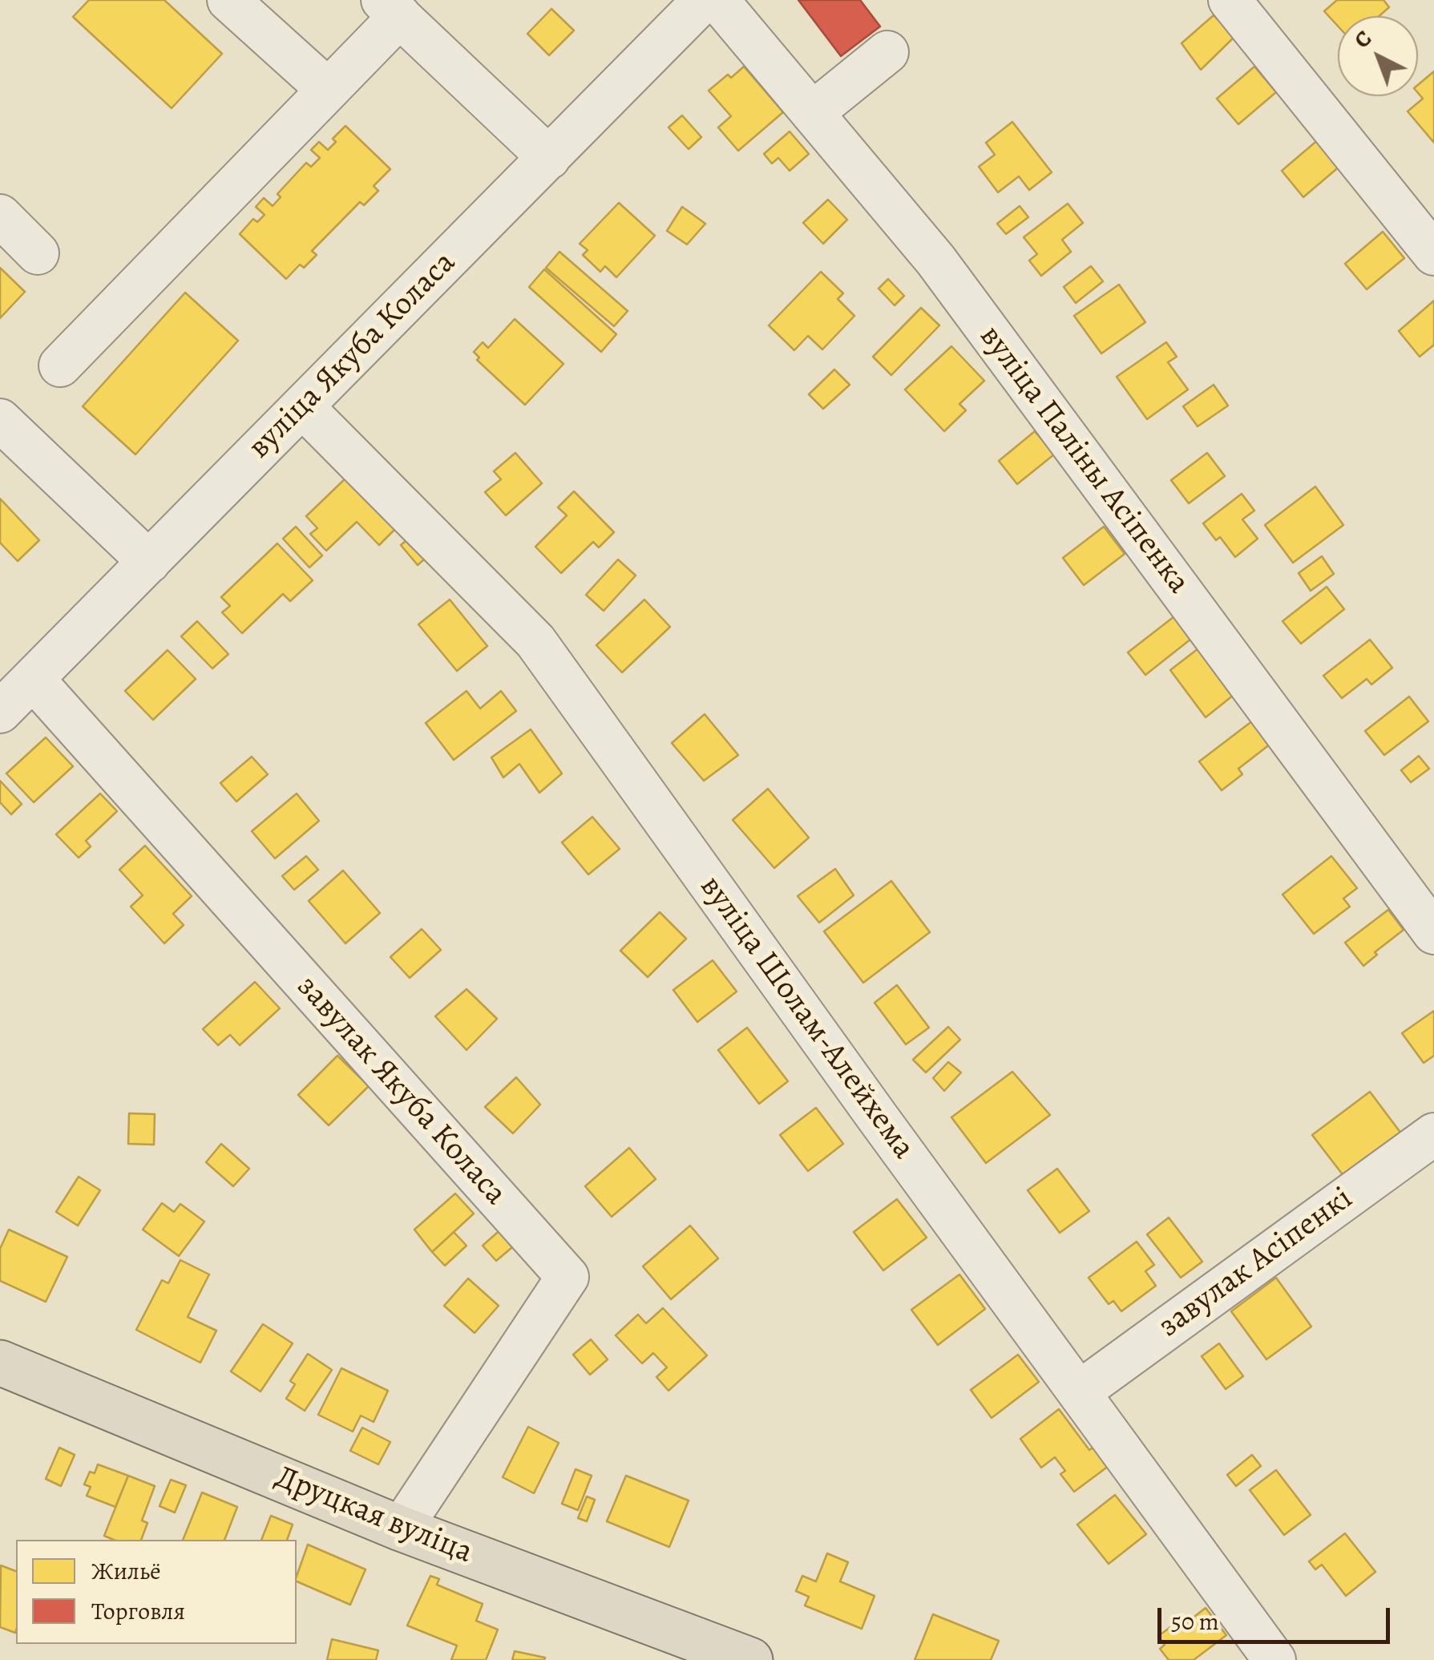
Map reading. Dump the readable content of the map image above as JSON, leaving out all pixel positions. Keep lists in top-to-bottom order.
{
  "streets": {
    "main road": ["Друцкая вуліца"],
    "street": [
      "вуліца Якуба Коласа",
      "вуліца Паліны Асіпенка",
      "вуліца Шолам-Алейхема",
      "завулак Якуба Коласа",
      "завулак Асіпенкі"
    ]
  },
  "crossings": [
    ["вуліца Якуба Коласа", "вуліца Шолам-Алейхема"],
    ["вуліца Якуба Коласа", "завулак Якуба Коласа"],
    ["вуліца Шолам-Алейхема", "завулак Асіпенкі"],
    ["завулак Якуба Коласа", "Друцкая вуліца"]
  ],
  "legend": ["Жильё", "Торговля"],
  "scale_bar": "50 m",
  "north": "top left"
}
